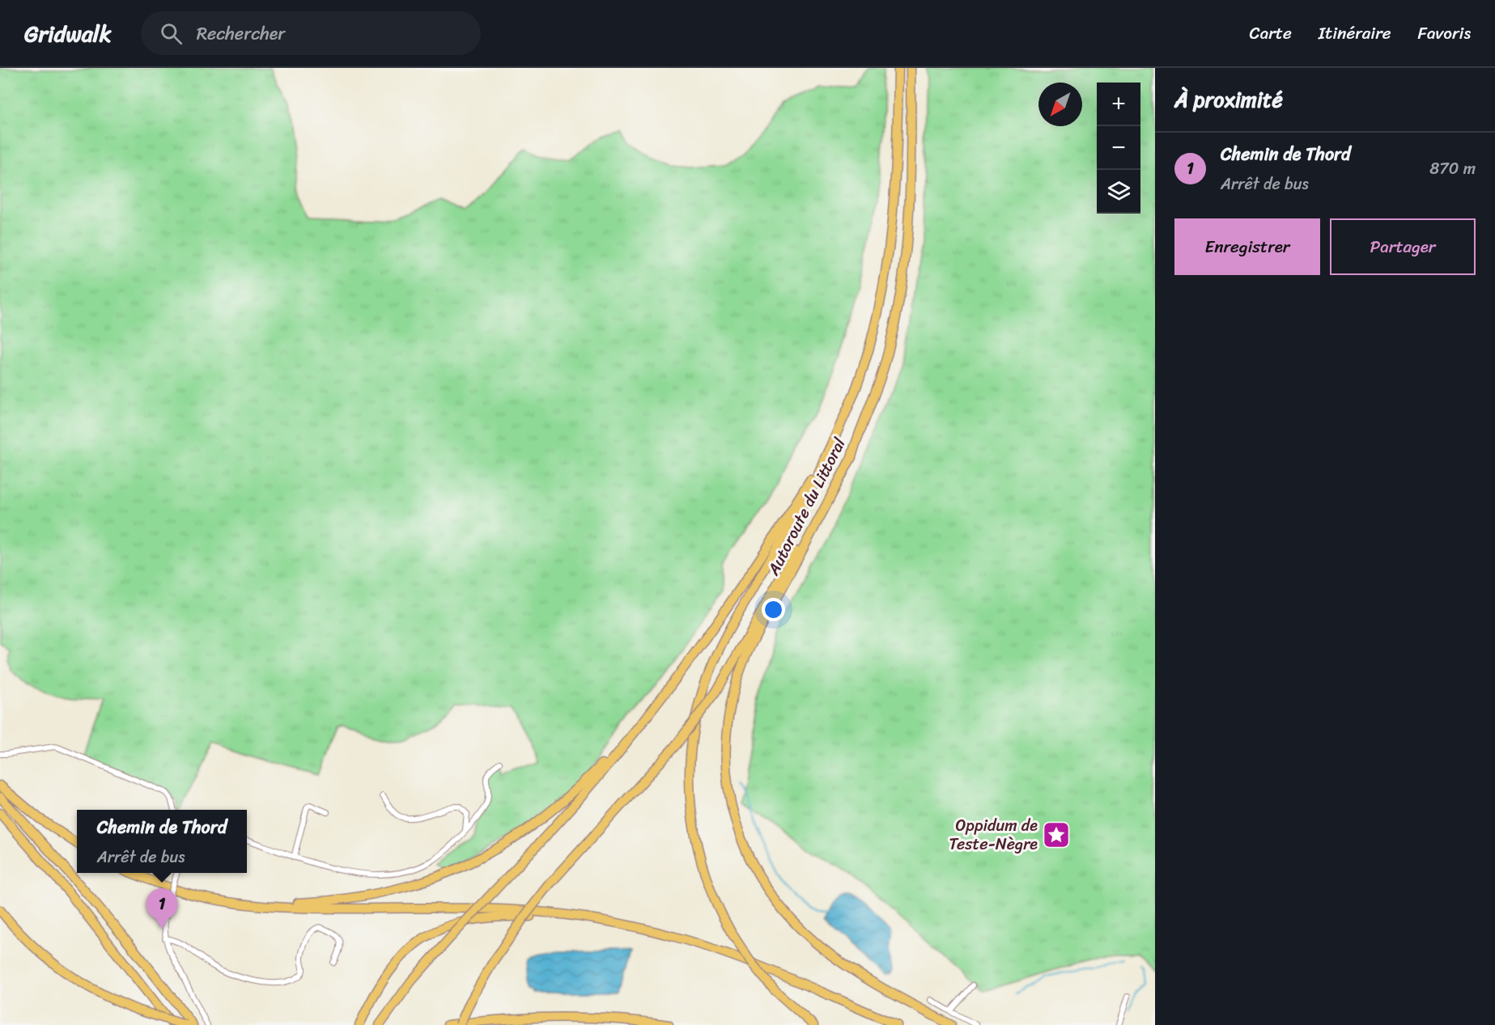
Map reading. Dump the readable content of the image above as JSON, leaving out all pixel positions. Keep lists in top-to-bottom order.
{
  "streets": {
    "highway": ["Autoroute du Littoral"]
  },
  "places": {
    "place": ["Oppidum de Teste-Nègre"]
  },
  "north": "bottom left",
  "page": {
    "header": "Gridwalk",
    "search": "Rechercher",
    "nav": ["Carte", "Itinéraire", "Favoris"],
    "heading": "À proximité",
    "map_buttons": ["+", "−"],
    "list": [
      {
        "mark": "1",
        "name": "Chemin de Thord",
        "note": "Arrêt de bus",
        "value": "870 m"
      }
    ],
    "buttons": ["Enregistrer", "Partager"],
    "popup": ["Chemin de Thord", "Arrêt de bus"],
    "pins": "1"
  }
}
